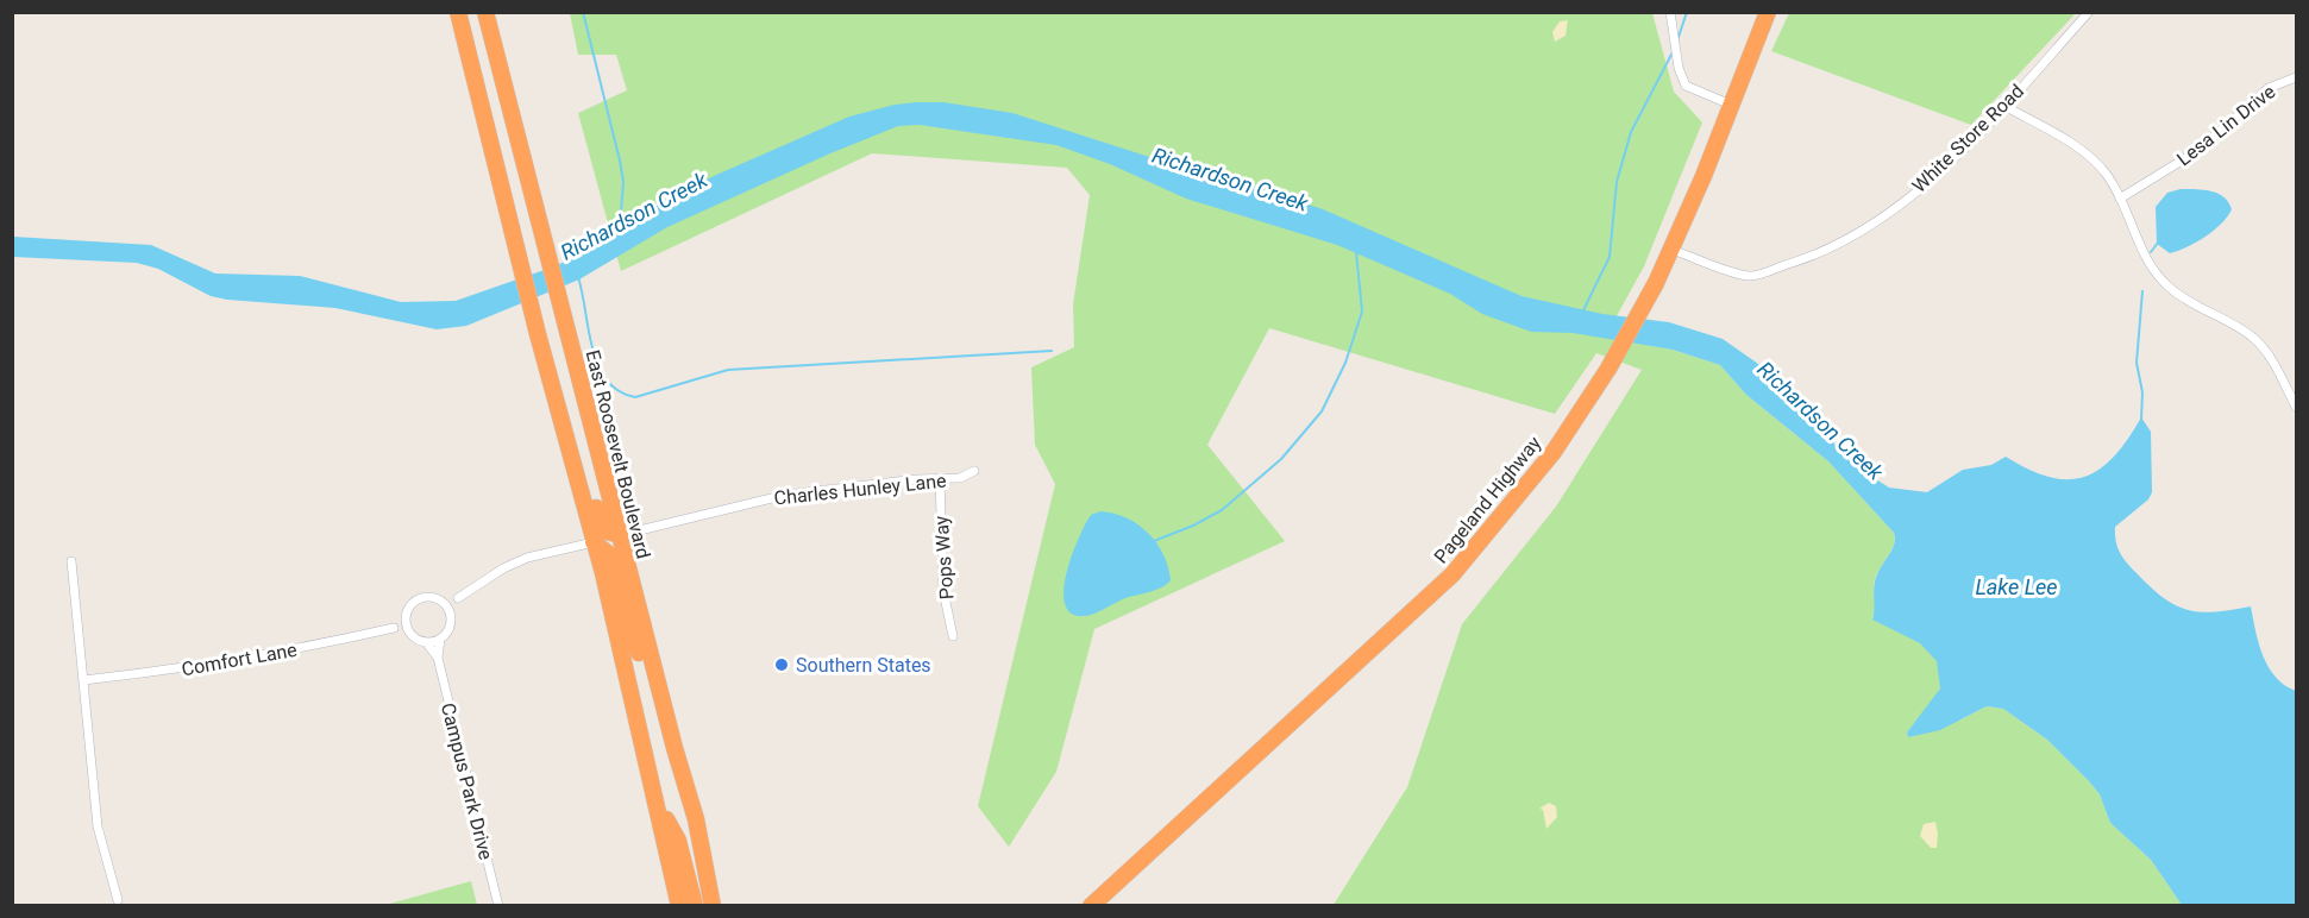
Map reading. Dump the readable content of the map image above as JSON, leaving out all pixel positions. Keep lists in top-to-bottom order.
{
  "streets": {
    "highway": ["East Roosevelt Boulevard", "Pageland Highway"],
    "street": [
      "Lesa Lin Drive",
      "White Store Road",
      "Charles Hunley Lane",
      "Pops Way",
      "Comfort Lane",
      "Campus Park Drive"
    ]
  },
  "crossings": [
    ["White Store Road", "Pageland Highway"],
    ["East Roosevelt Boulevard", "Charles Hunley Lane"],
    ["Charles Hunley Lane", "Pops Way"],
    ["Comfort Lane", "Campus Park Drive"]
  ],
  "water": ["Richardson Creek", "Lake Lee"],
  "places": ["Southern States"]
}
